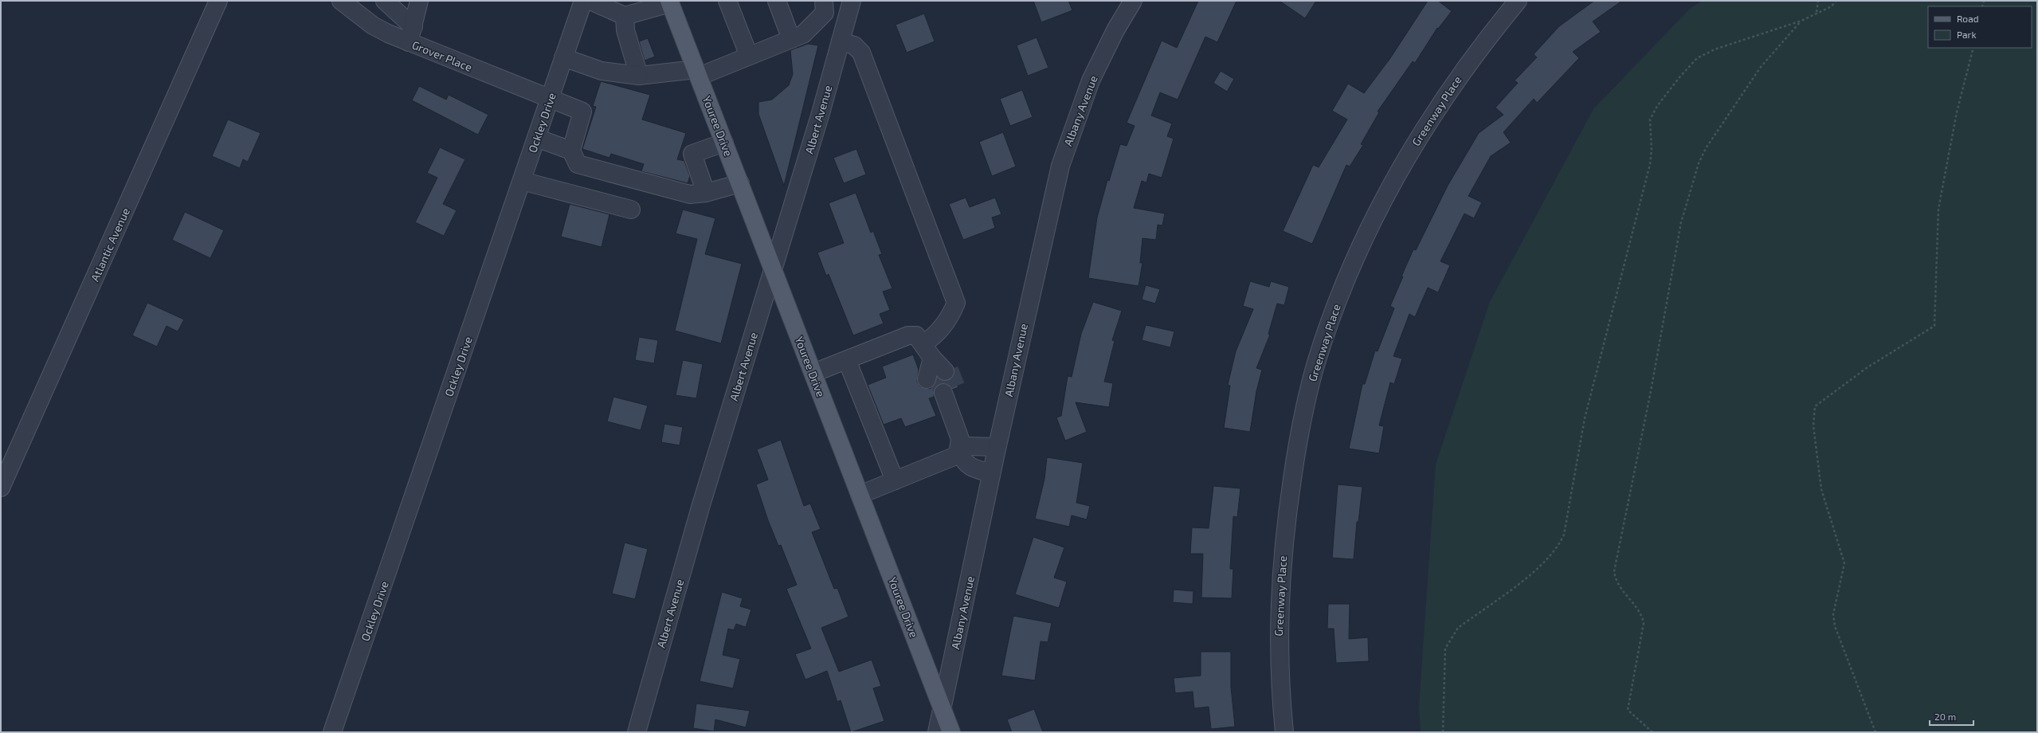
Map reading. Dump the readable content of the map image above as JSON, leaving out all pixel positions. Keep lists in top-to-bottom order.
{
  "streets": {
    "main road": ["Youree Drive"],
    "street": [
      "Grover Place",
      "Albany Avenue",
      "Greenway Place",
      "Albert Avenue",
      "Ockley Drive",
      "Atlantic Avenue"
    ]
  },
  "crossings": [
    ["Grover Place", "Ockley Drive"],
    ["Albany Avenue", "Youree Drive"],
    ["Albert Avenue", "Youree Drive"]
  ],
  "legend": ["Road", "Park"],
  "scale_bar": "20 m"
}
